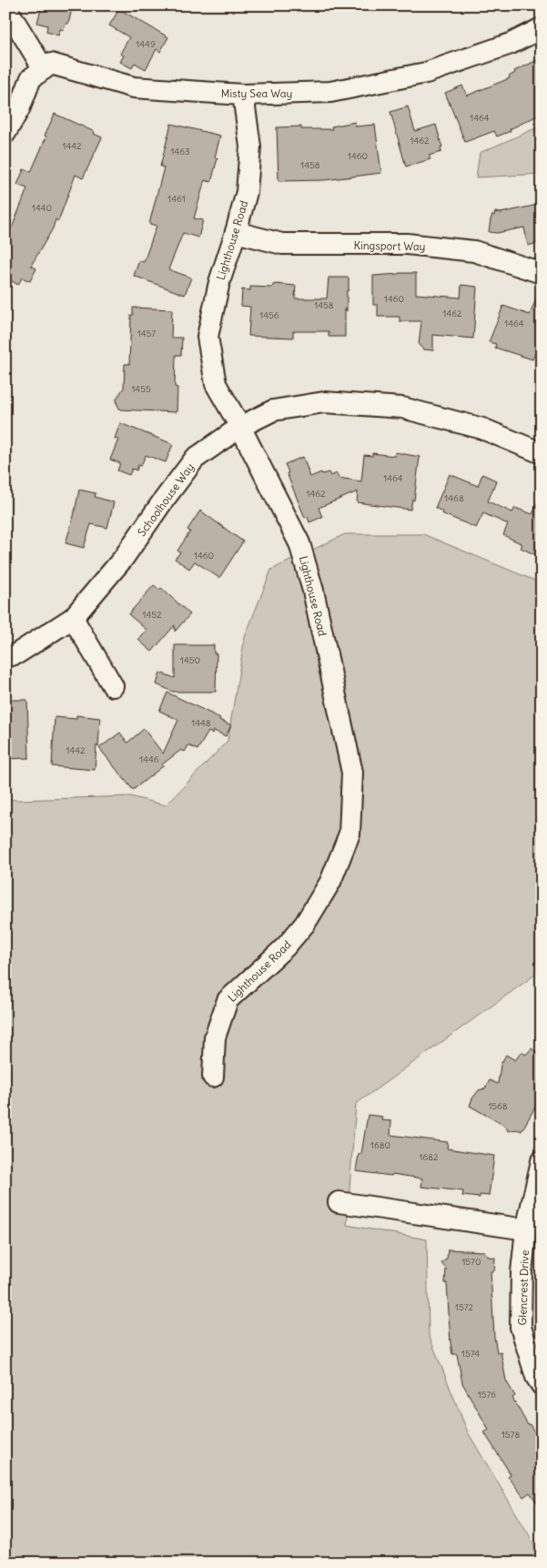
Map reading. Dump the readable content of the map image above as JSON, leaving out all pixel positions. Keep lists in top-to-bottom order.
{
  "streets": {
    "street": [
      "Misty Sea Way",
      "Lighthouse Road",
      "Kingsport Way",
      "Schoolhouse Way",
      "Glencrest Drive"
    ]
  },
  "crossings": [
    ["Misty Sea Way", "Lighthouse Road"],
    ["Lighthouse Road", "Kingsport Way"],
    ["Lighthouse Road", "Schoolhouse Way"]
  ],
  "house_numbers": [
    "1449",
    "1464",
    "1462",
    "1442",
    "1463",
    "1460",
    "1458",
    "1461",
    "1440",
    "1460",
    "1458",
    "1462",
    "1456",
    "1464",
    "1457",
    "1455",
    "1464",
    "1462",
    "1468",
    "1460",
    "1452",
    "1450",
    "1448",
    "1442",
    "1446",
    "1568",
    "1680",
    "1682",
    "1570",
    "1572",
    "1574",
    "1576",
    "1578"
  ]
}
